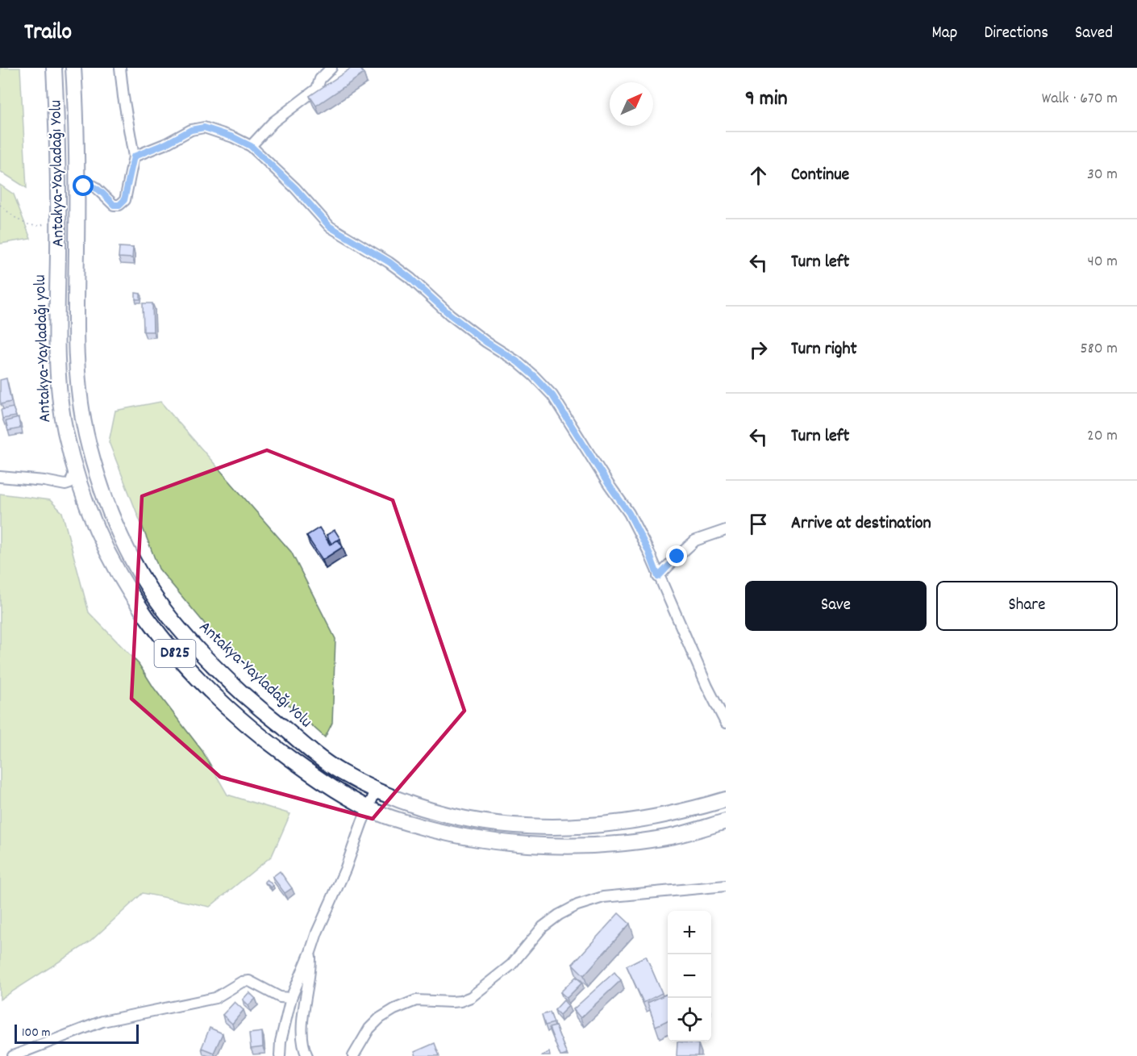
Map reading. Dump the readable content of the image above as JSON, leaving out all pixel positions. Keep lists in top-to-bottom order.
{
  "streets": {
    "highway": ["Antakya-Yayladağı Yolu", "Antakya-Yayladağı yolu", "D825"]
  },
  "scale_bar": "100 m",
  "north": "top right",
  "page": {
    "header": "Trailo",
    "nav": ["Map", "Directions", "Saved"],
    "heading": ["9 min", "Walk · 670 m"],
    "list": [
      ["Continue", "30 m"],
      ["Turn left", "40 m"],
      ["Turn right", "580 m"],
      ["Turn left", "20 m"],
      "Arrive at destination"
    ],
    "buttons": ["Save", "Share"],
    "map_buttons": ["+", "−"],
    "scale": "100 m"
  }
}
